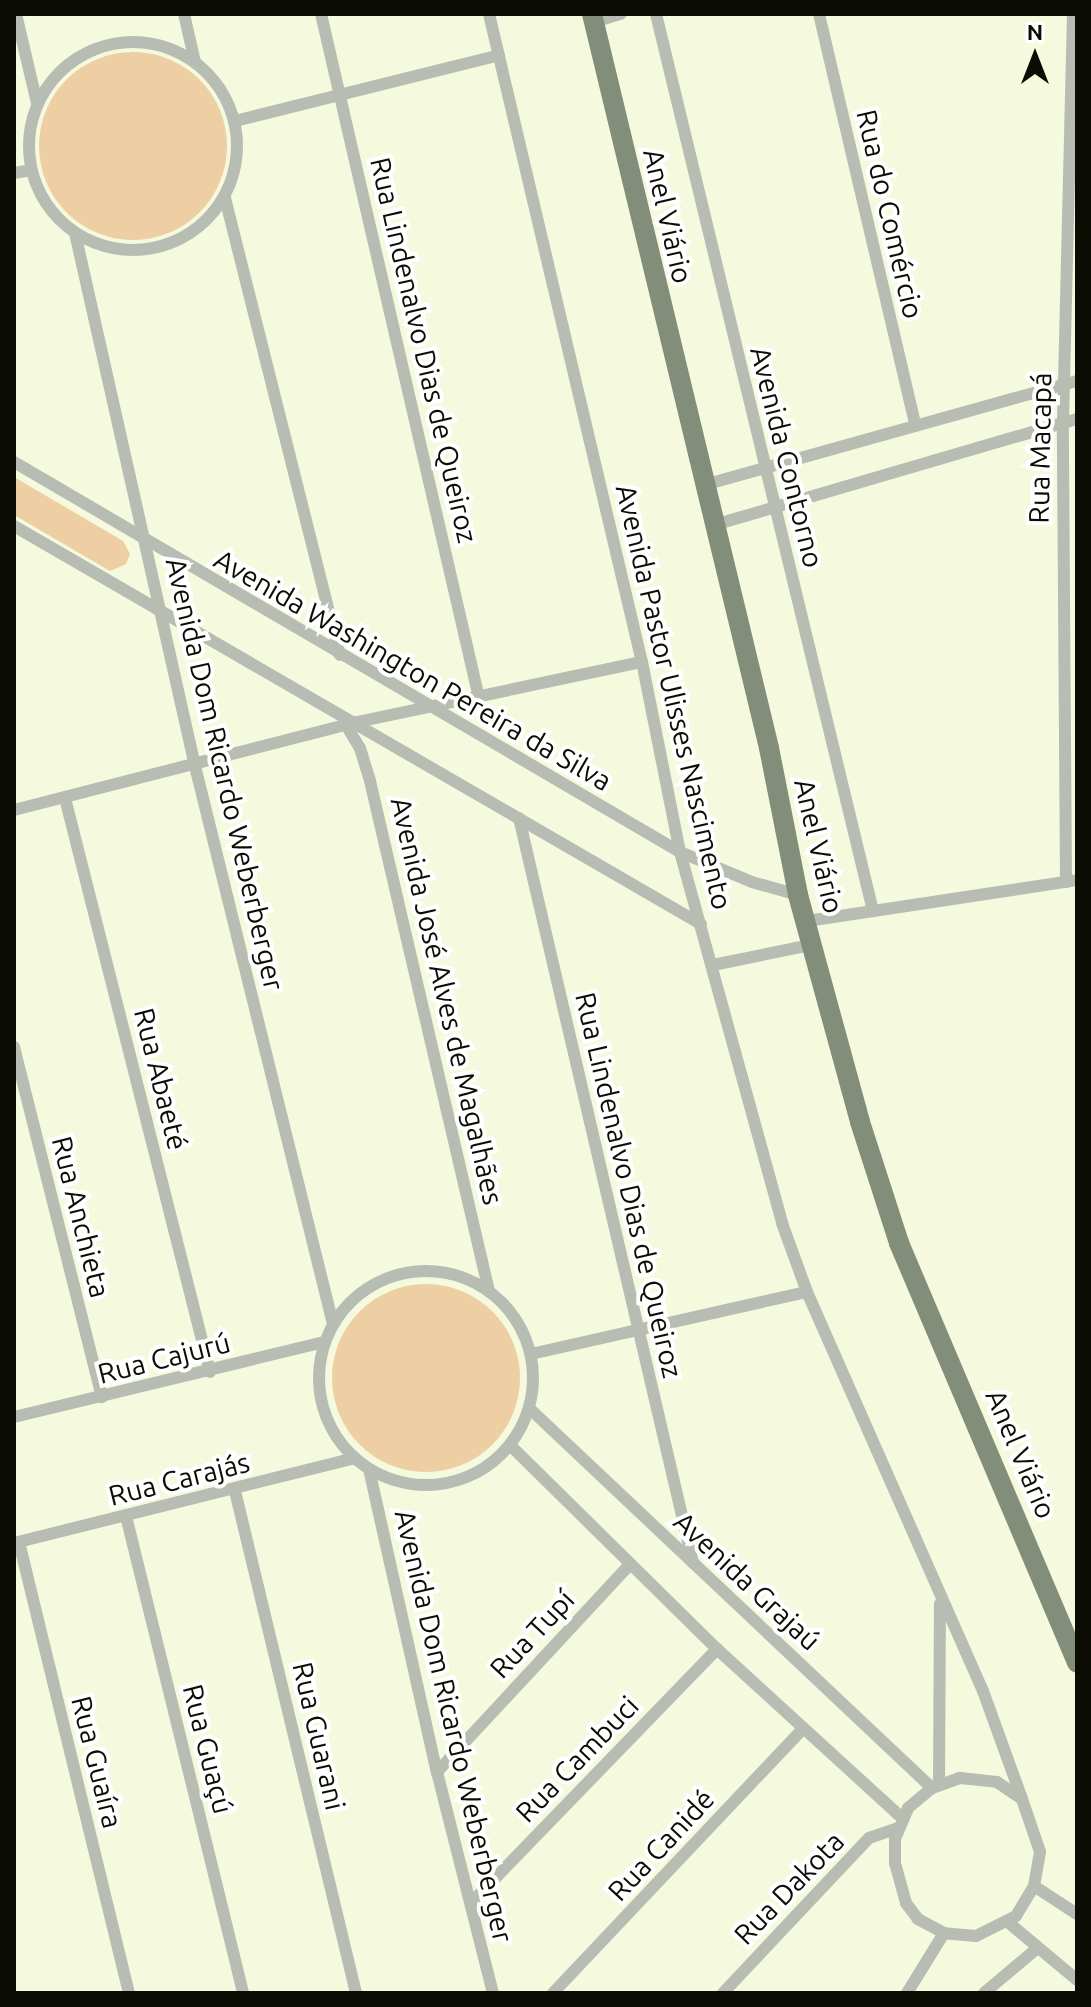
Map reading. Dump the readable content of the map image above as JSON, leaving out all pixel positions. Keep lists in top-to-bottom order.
{
  "streets": {
    "main road": ["Anel Viário"],
    "street": [
      "Rua do Comércio",
      "Rua Lindenalvo Dias de Queiroz",
      "Rua Macapá",
      "Avenida Contorno",
      "Avenida Washington Pereira da Silva",
      "Avenida Pastor Ulisses Nascimento",
      "Avenida Dom Ricardo Weberberger",
      "Avenida José Alves de Magalhães",
      "Rua Abaeté",
      "Rua Anchieta",
      "Rua Cajurú",
      "Rua Carajás",
      "Avenida Grajaú",
      "Rua Tupí",
      "Rua Guarani",
      "Rua Guaçú",
      "Rua Cambuci",
      "Rua Guaíra",
      "Rua Canidé",
      "Rua Dakota"
    ]
  },
  "crossings": [
    ["Anel Viário", "Avenida Washington Pereira da Silva"],
    ["Rua Lindenalvo Dias de Queiroz", "Avenida Grajaú"],
    ["Avenida Washington Pereira da Silva", "Avenida Pastor Ulisses Nascimento"],
    ["Avenida Washington Pereira da Silva", "Avenida Dom Ricardo Weberberger"],
    ["Avenida Pastor Ulisses Nascimento", "Avenida Grajaú"],
    ["Avenida Pastor Ulisses Nascimento", "Rua Dakota"],
    ["Avenida Dom Ricardo Weberberger", "Avenida José Alves de Magalhães"],
    ["Avenida Dom Ricardo Weberberger", "Rua Cajurú"],
    ["Avenida Dom Ricardo Weberberger", "Rua Carajás"],
    ["Avenida Dom Ricardo Weberberger", "Avenida Grajaú"],
    ["Avenida Dom Ricardo Weberberger", "Rua Tupí"],
    ["Avenida Dom Ricardo Weberberger", "Rua Cambuci"],
    ["Avenida José Alves de Magalhães", "Rua Cajurú"],
    ["Avenida José Alves de Magalhães", "Rua Carajás"],
    ["Avenida José Alves de Magalhães", "Avenida Grajaú"],
    ["Rua Abaeté", "Rua Cajurú"],
    ["Rua Anchieta", "Rua Cajurú"],
    ["Rua Cajurú", "Rua Carajás"],
    ["Rua Cajurú", "Avenida Grajaú"],
    ["Rua Carajás", "Avenida Grajaú"],
    ["Rua Carajás", "Rua Guarani"],
    ["Rua Carajás", "Rua Guaçú"],
    ["Rua Carajás", "Rua Guaíra"],
    ["Avenida Grajaú", "Rua Dakota"]
  ],
  "north": "top"
}
